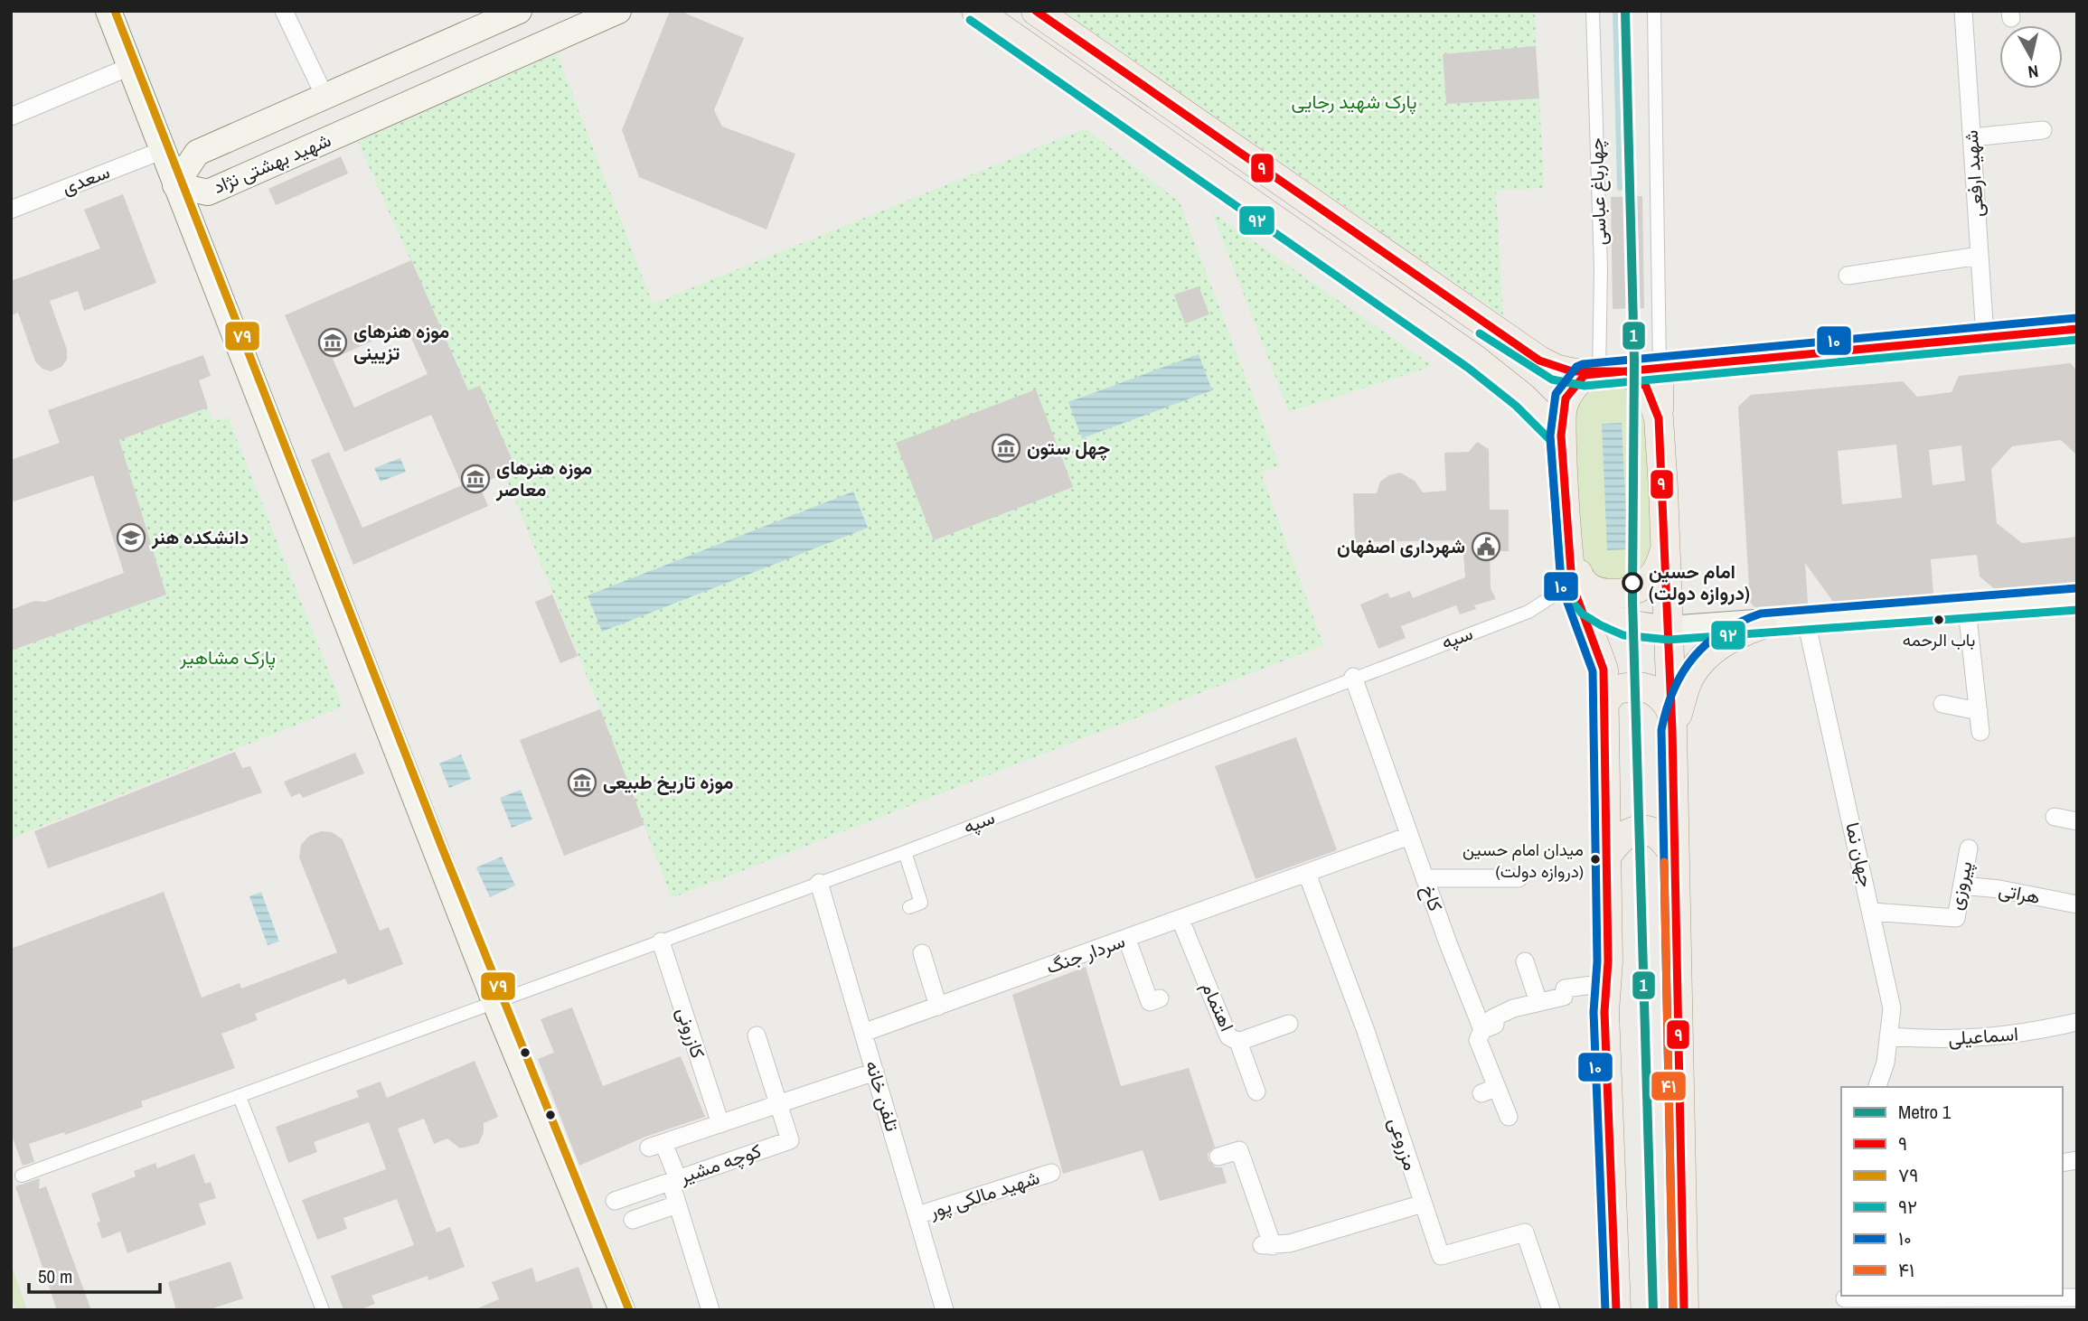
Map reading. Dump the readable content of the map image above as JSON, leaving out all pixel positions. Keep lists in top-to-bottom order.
{
  "streets": {
    "main road": ["شهید بهشتی نژاد"],
    "street": [
      "شهید ارفعی",
      "سعدی",
      "چهارباغ عباسی",
      "سپه",
      "جهان نما",
      "پیروزی",
      "هراتی",
      "کاخ",
      "سردار جنگ",
      "اهتمام",
      "کازرونی",
      "اسماعیلی",
      "تلفن خانه",
      "مزروعی",
      "كوچه مشير",
      "شهید مالکی پور"
    ]
  },
  "crossings": [
    ["سپه", "کاخ"],
    ["سپه", "کازرونی"],
    ["سپه", "تلفن خانه"],
    ["جهان نما", "پیروزی"],
    ["جهان نما", "اسماعیلی"],
    ["پیروزی", "هراتی"],
    ["کاخ", "سردار جنگ"],
    ["سردار جنگ", "اهتمام"],
    ["سردار جنگ", "تلفن خانه"],
    ["سردار جنگ", "مزروعی"],
    ["تلفن خانه", "شهید مالکی پور"]
  ],
  "parks": ["پارک شهید رجایی", "پارک مشاهیر"],
  "places": {
    "museum": [
      "موزه هنرهای تزیینی",
      "چهل ستون",
      "موزه هنرهای معاصر",
      "موزه تاریخ طبیعی"
    ],
    "school or university": ["دانشکده هنر"],
    "public building": ["شهرداری اصفهان"],
    "other": ["امام حسین (دروازه دولت)", "باب الرحمه", "میدان امام حسین (دروازه دولت)"]
  },
  "lines": [
    "metro line 1",
    "transit line ۹",
    "transit line ۷۹",
    "transit line ۹۲",
    "transit line ۱۰",
    "transit line ۴۱"
  ],
  "legend": [
    "Metro 1",
    "۹",
    "۷۹",
    "۹۲",
    "۱۰",
    "۴۱"
  ],
  "scale_bar": "50 m",
  "north": "bottom"
}
